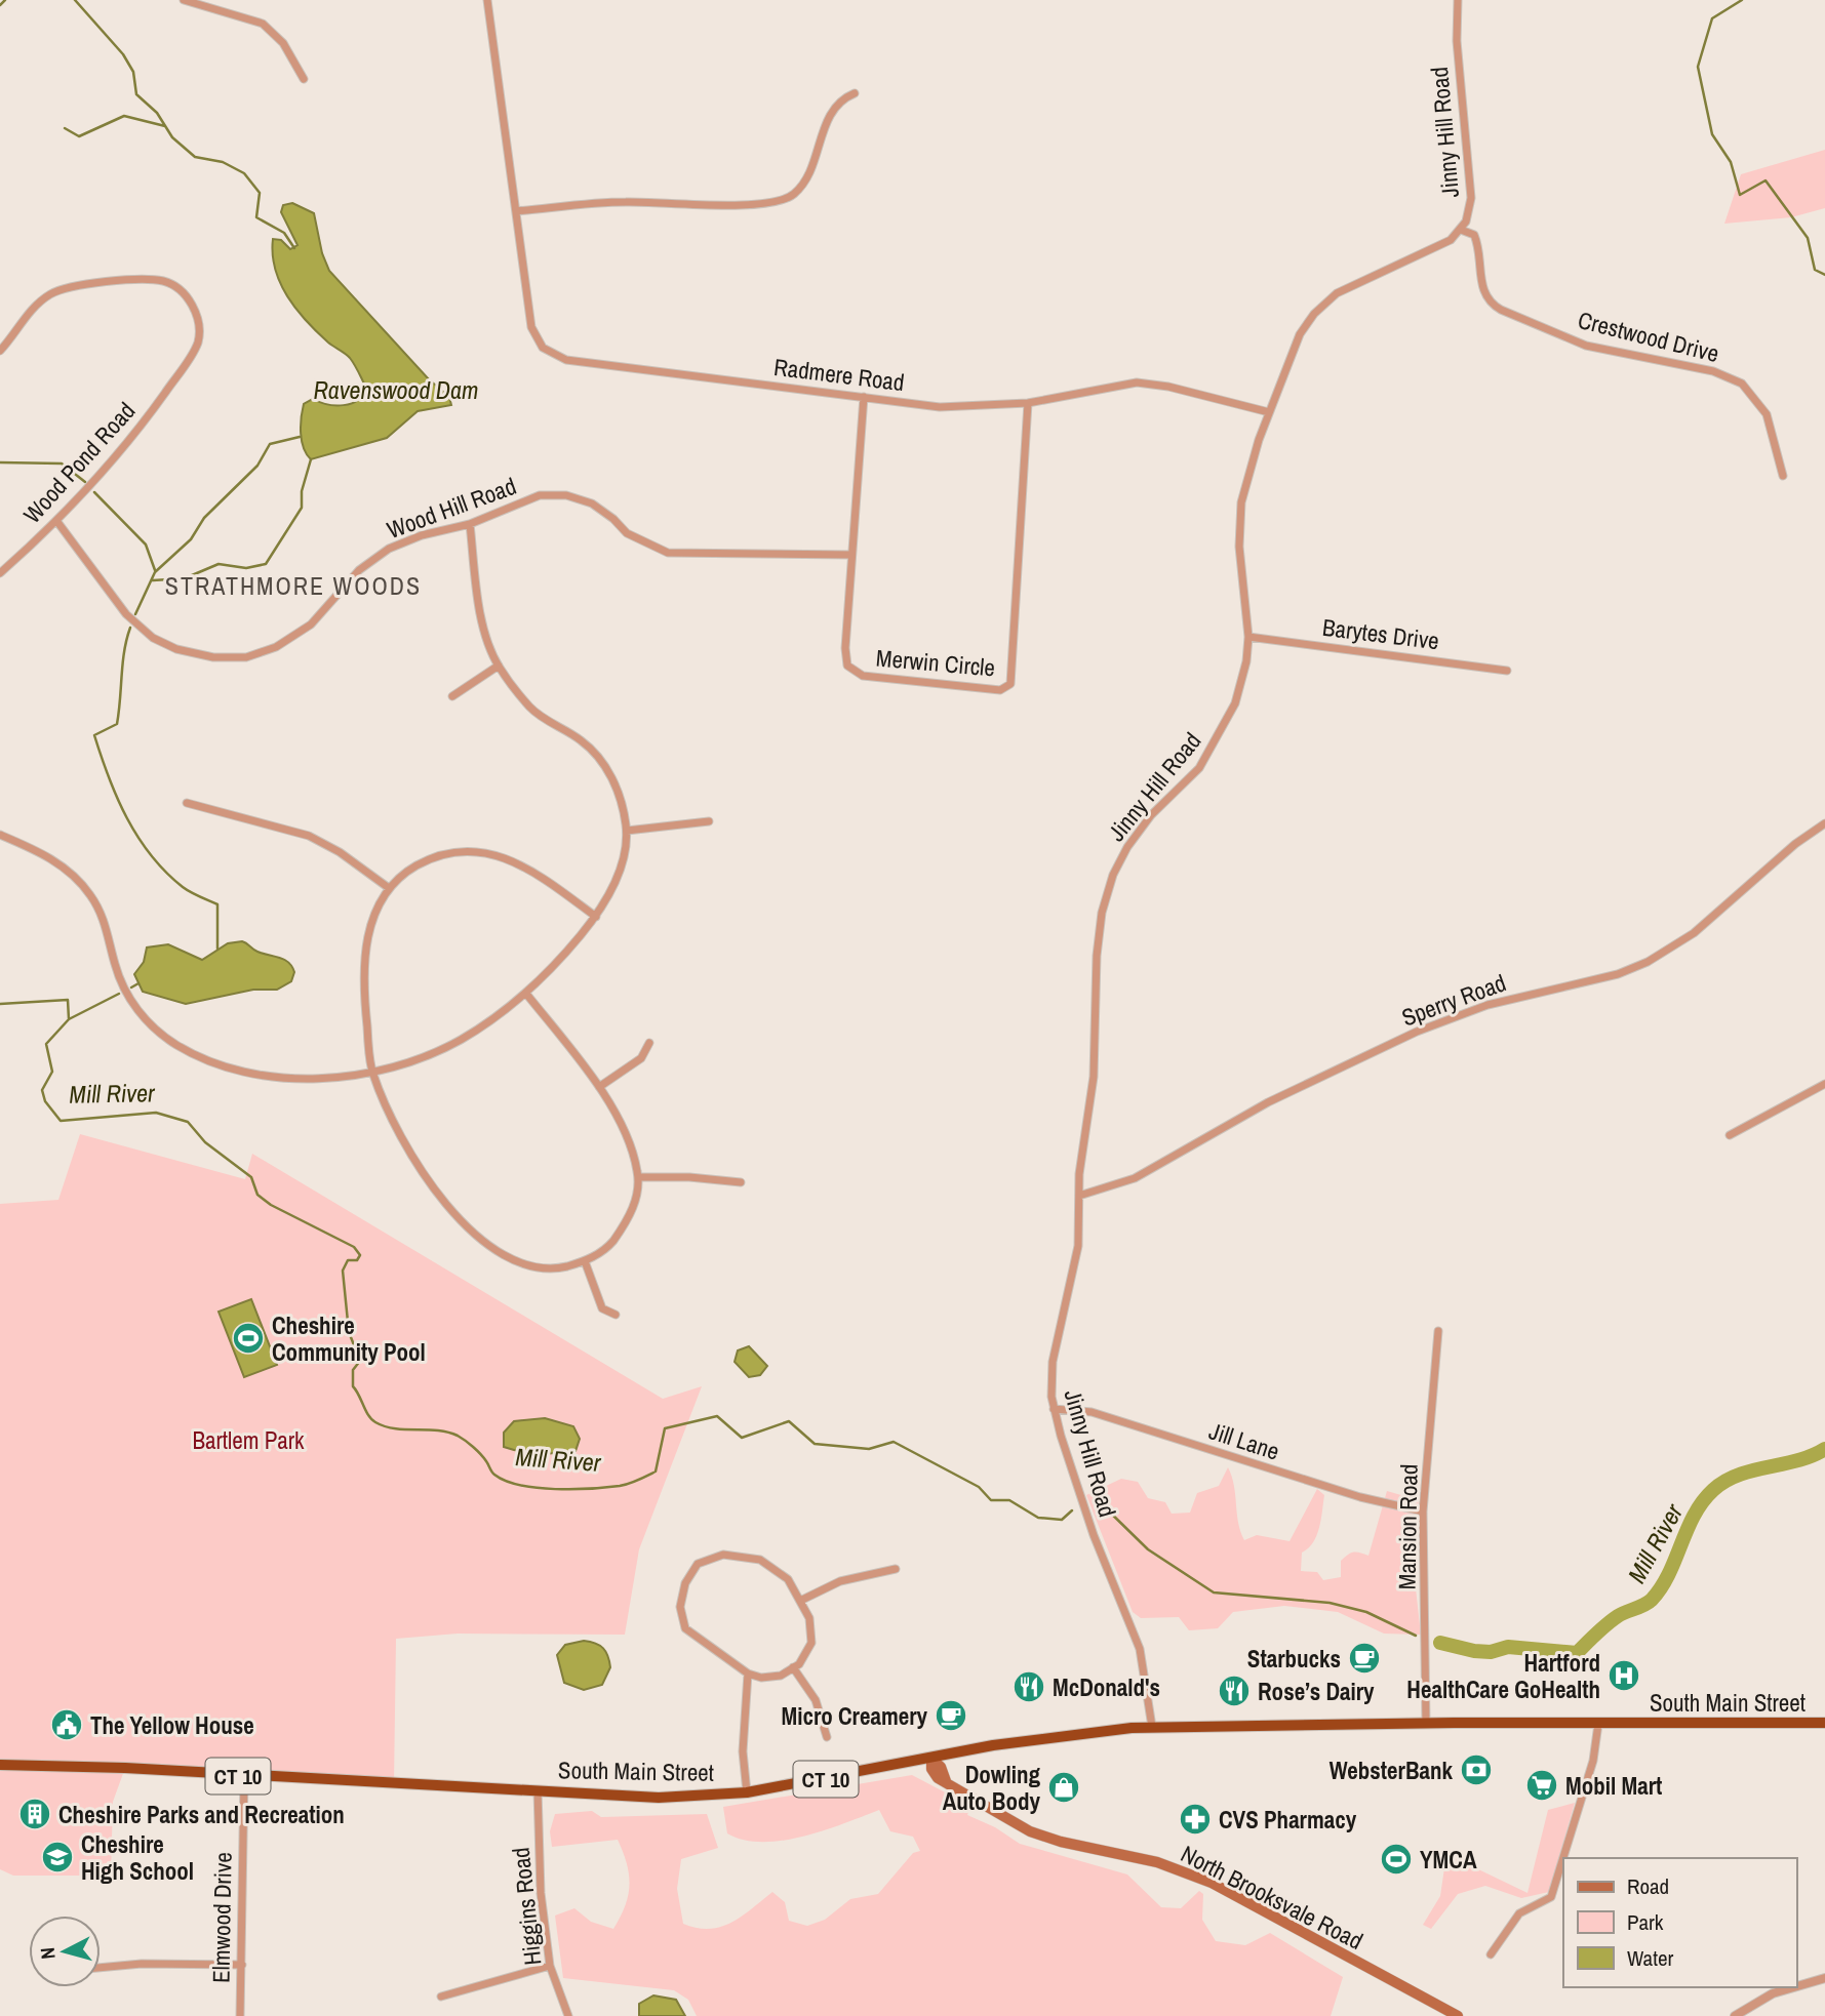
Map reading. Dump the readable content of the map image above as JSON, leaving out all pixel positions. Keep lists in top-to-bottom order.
{
  "streets": {
    "highway": ["South Main Street", "CT 10"],
    "main road": ["North Brooksvale Road"],
    "street": [
      "Jinny Hill Road",
      "Crestwood Drive",
      "Radmere Road",
      "Wood Pond Road",
      "Wood Hill Road",
      "Barytes Drive",
      "Merwin Circle",
      "Sperry Road",
      "Jill Lane",
      "Mansion Road",
      "Higgins Road",
      "Elmwood Drive"
    ]
  },
  "crossings": [
    ["Jinny Hill Road", "Crestwood Drive"],
    ["Jinny Hill Road", "Radmere Road"],
    ["Jinny Hill Road", "Barytes Drive"],
    ["Jinny Hill Road", "Sperry Road"],
    ["Jinny Hill Road", "Jill Lane"],
    ["Jinny Hill Road", "South Main Street"],
    ["Radmere Road", "Merwin Circle"],
    ["Wood Pond Road", "Wood Hill Road"],
    ["Wood Hill Road", "Merwin Circle"],
    ["Jill Lane", "Mansion Road"],
    ["Mansion Road", "South Main Street"],
    ["South Main Street", "North Brooksvale Road"],
    ["South Main Street", "Higgins Road"],
    ["South Main Street", "Elmwood Drive"]
  ],
  "districts": ["STRATHMORE WOODS"],
  "water": ["Ravenswood Dam", "Mill River"],
  "parks": ["Bartlem Park"],
  "places": {
    "sports": ["Cheshire Community Pool", "YMCA"],
    "cafe": ["Starbucks", "Micro Creamery"],
    "hospital": ["Hartford HealthCare GoHealth"],
    "restaurant": ["McDonald's", "Rose’s Dairy"],
    "public building": ["The Yellow House"],
    "bank": ["WebsterBank"],
    "supermarket": ["Mobil Mart"],
    "shop": ["Dowling Auto Body"],
    "building": ["Cheshire Parks and Recreation"],
    "pharmacy": ["CVS Pharmacy"],
    "school or university": ["Cheshire High School"]
  },
  "legend": ["Road", "Park", "Water"],
  "north": "left"
}
